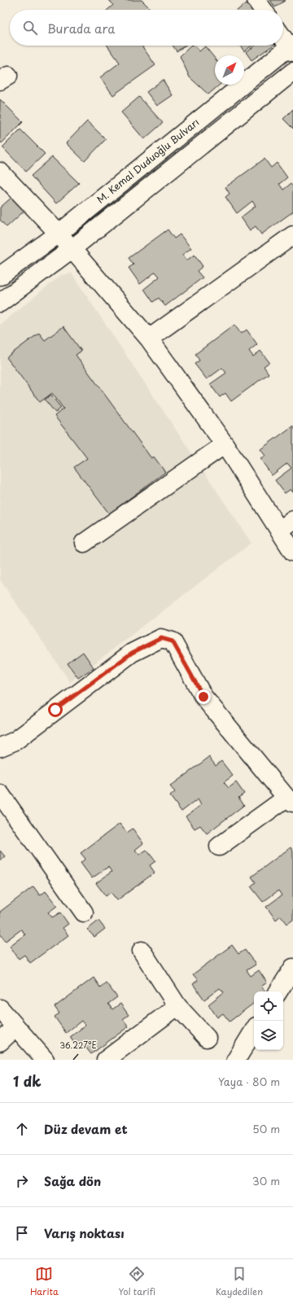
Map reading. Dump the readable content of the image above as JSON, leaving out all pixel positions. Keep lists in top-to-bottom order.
{
  "streets": {
    "street": ["M. Kemal Duduoğlu Bulvarı"]
  },
  "north": "top right",
  "page": {
    "search": "Burada ara",
    "heading": ["1 dk", "Yaya · 80 m"],
    "list": [
      ["Düz devam et", "50 m"],
      ["Sağa dön", "30 m"],
      "Varış noktası"
    ],
    "nav": ["Harita", "Yol tarifi", "Kaydedilen"]
  },
  "coordinates": ["36.227°E"]
}
